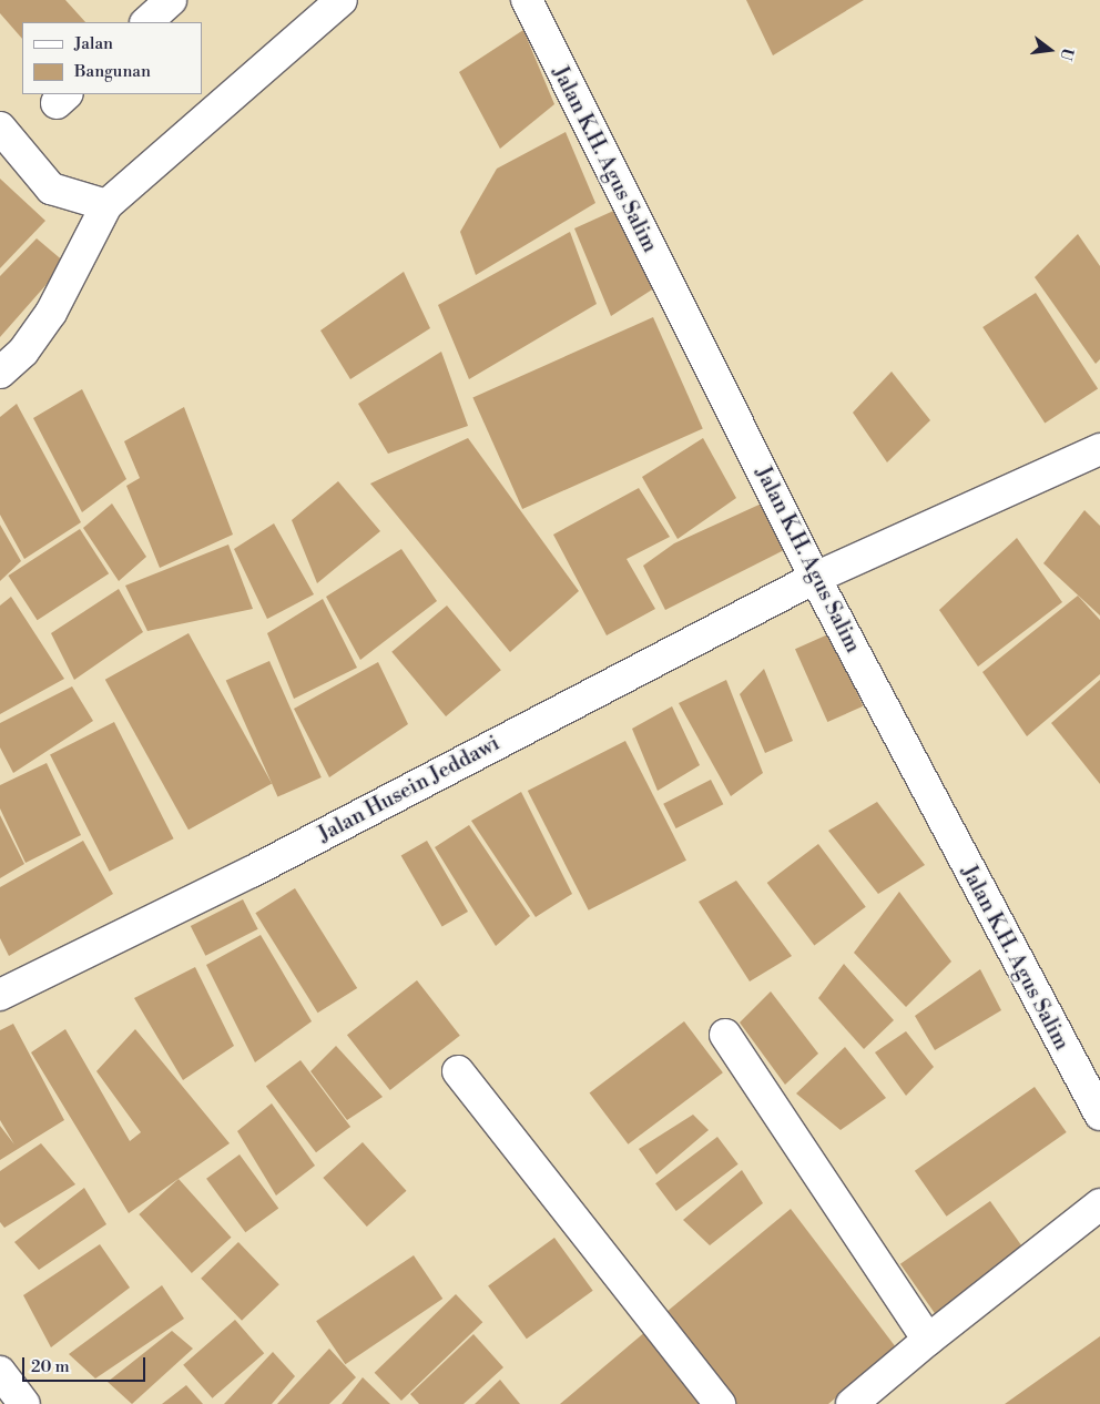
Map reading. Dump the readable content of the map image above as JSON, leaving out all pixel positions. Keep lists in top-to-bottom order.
{
  "streets": {
    "street": ["Jalan K.H. Agus Salim", "Jalan Husein Jeddawi"]
  },
  "crossings": [
    ["Jalan K.H. Agus Salim", "Jalan Husein Jeddawi"]
  ],
  "legend": ["Jalan", "Bangunan"],
  "scale_bar": "20 m",
  "north": "right"
}
